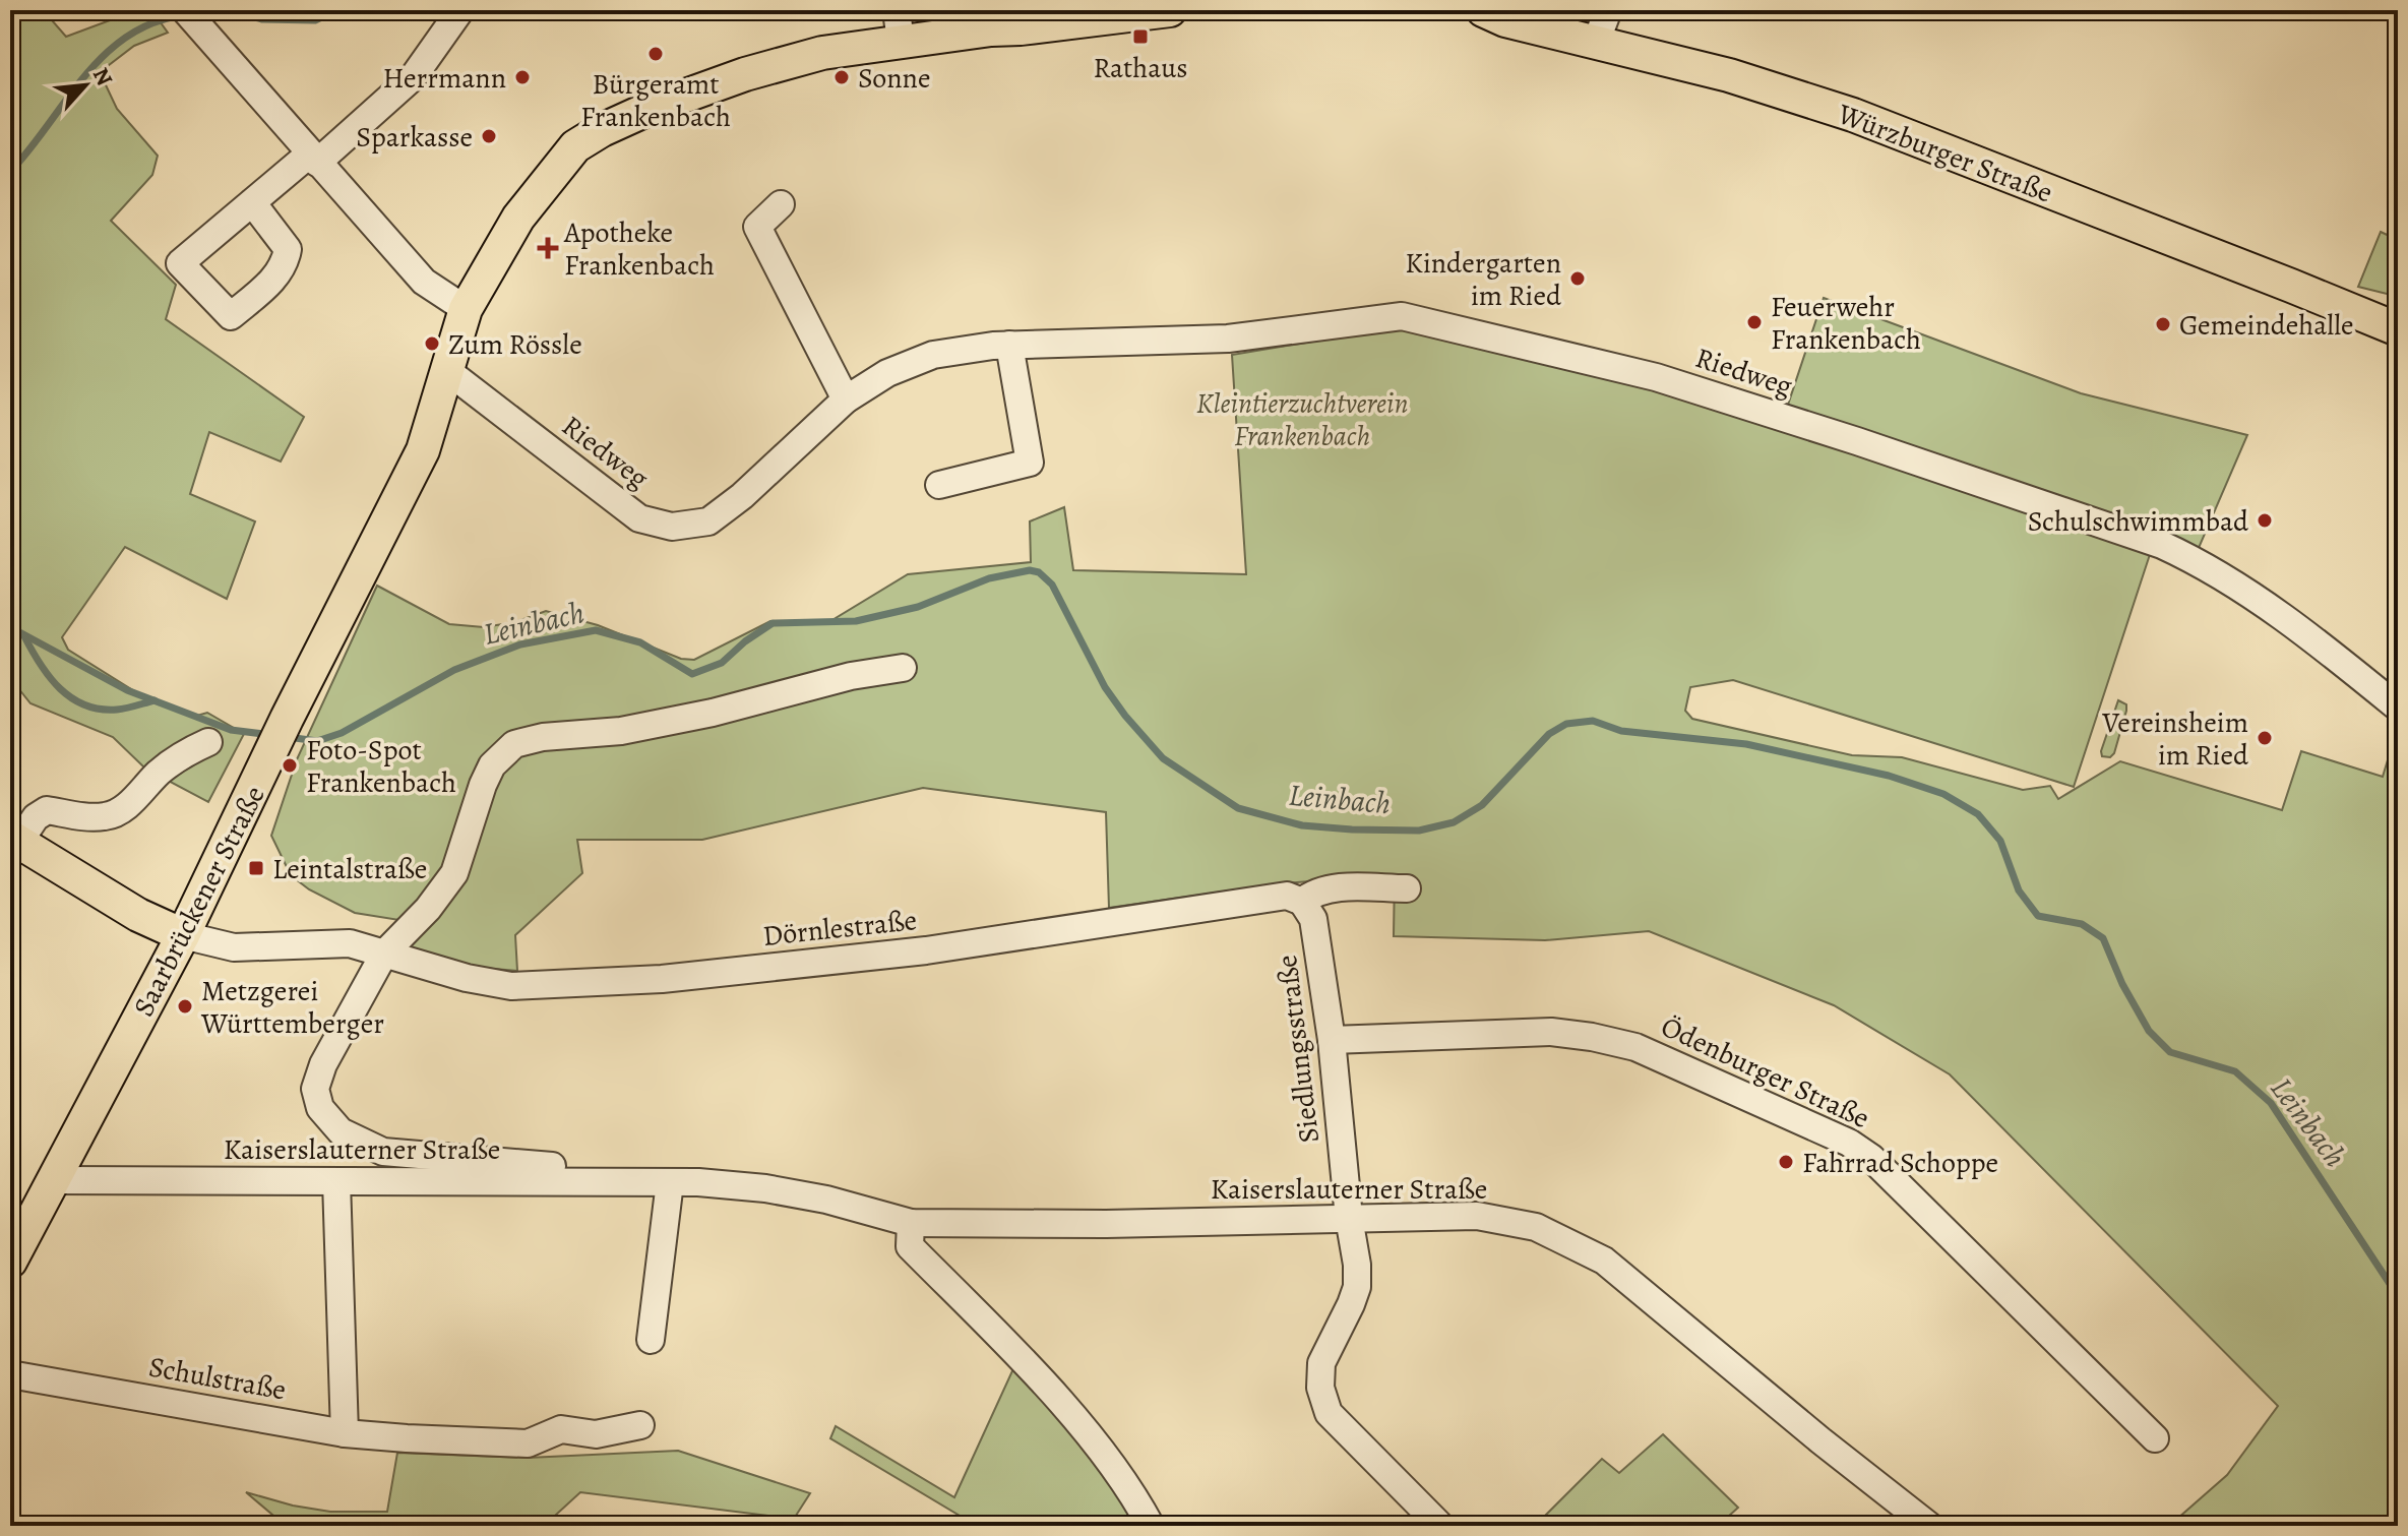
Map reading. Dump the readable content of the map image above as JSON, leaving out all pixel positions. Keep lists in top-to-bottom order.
{
  "streets": {
    "main road": ["Würzburger Straße", "Saarbrückener Straße"],
    "street": [
      "Riedweg",
      "Dörnlestraße",
      "Siedlungsstraße",
      "Ödenburger Straße",
      "Kaiserslauterner Straße",
      "Schulstraße"
    ]
  },
  "crossings": [
    ["Riedweg", "Saarbrückener Straße"],
    ["Saarbrückener Straße", "Dörnlestraße"],
    ["Saarbrückener Straße", "Kaiserslauterner Straße"],
    ["Dörnlestraße", "Siedlungsstraße"],
    ["Siedlungsstraße", "Ödenburger Straße"],
    ["Siedlungsstraße", "Kaiserslauterner Straße"]
  ],
  "water": ["Leinbach"],
  "parks": ["Kleintierzuchtverein Frankenbach"],
  "places": {
    "transit": ["Rathaus", "Leintalstraße"],
    "other": [
      "Bürgeramt Frankenbach",
      "Herrmann",
      "Sonne",
      "Sparkasse",
      "Kindergarten im Ried",
      "Feuerwehr Frankenbach",
      "Gemeindehalle",
      "Zum Rössle",
      "Schulschwimmbad",
      "Vereinsheim im Ried",
      "Foto-Spot Frankenbach",
      "Metzgerei Württemberger",
      "Fahrrad Schoppe"
    ],
    "health": ["Apotheke Frankenbach"]
  },
  "north": "top right"
}
